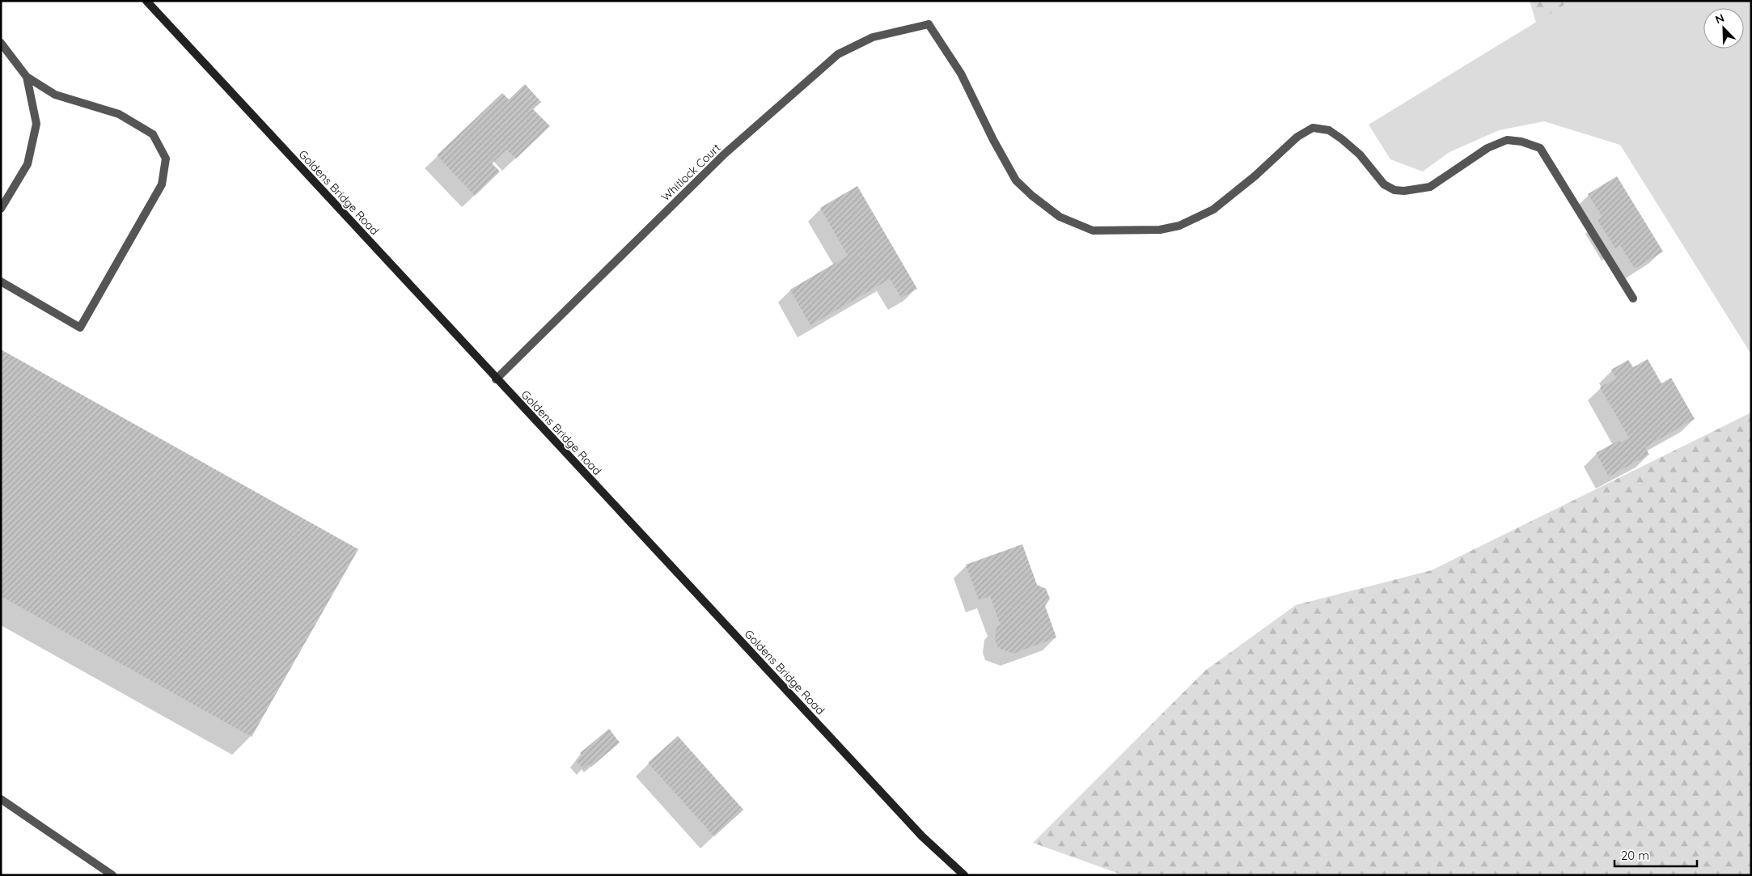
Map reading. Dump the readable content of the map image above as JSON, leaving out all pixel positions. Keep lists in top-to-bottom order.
{
  "streets": {
    "main road": ["Goldens Bridge Road"],
    "street": ["Whitlock Court"]
  },
  "crossings": [
    ["Whitlock Court", "Goldens Bridge Road"]
  ],
  "scale_bar": "20 m",
  "north": "top left"
}
